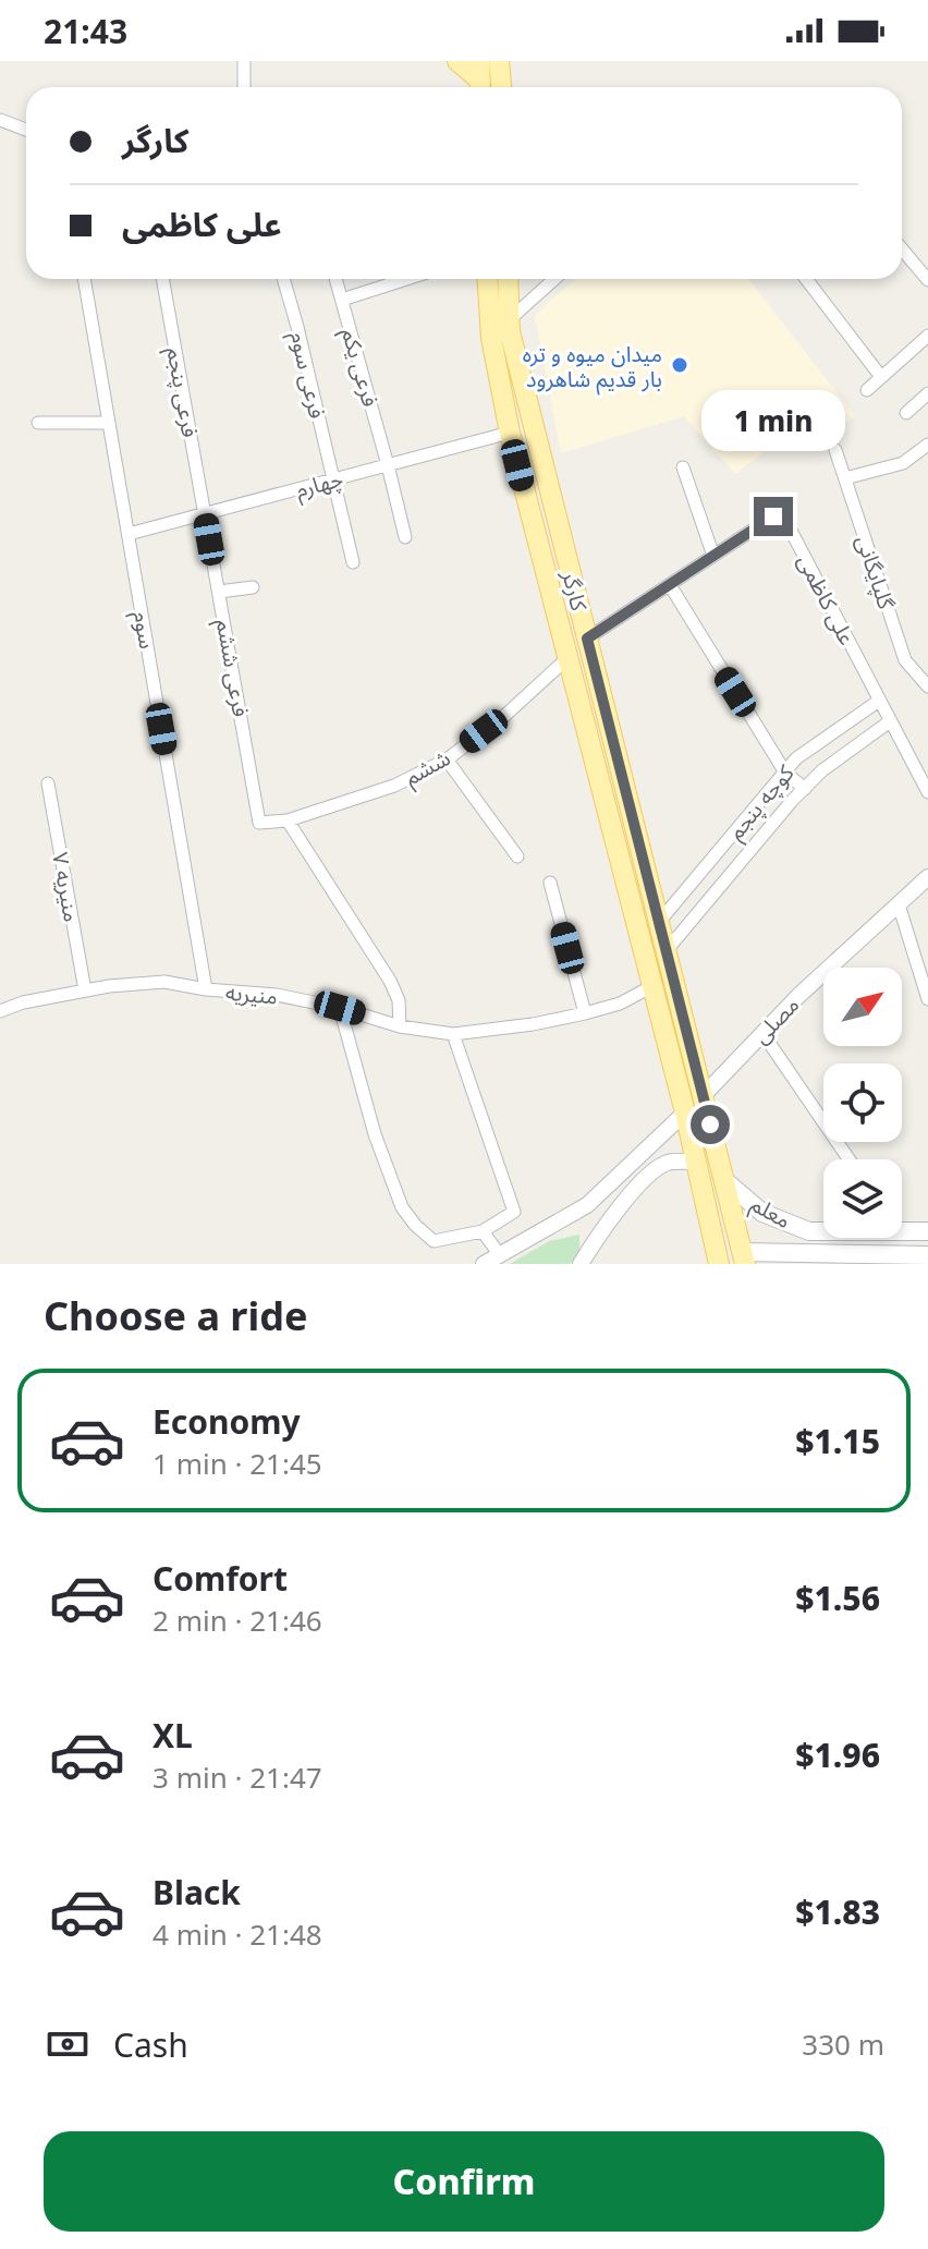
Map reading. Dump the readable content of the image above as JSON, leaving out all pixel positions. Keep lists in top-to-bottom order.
{
  "streets": {
    "main road": ["کارگر", "معلم"],
    "street": [
      "فرعی یکم",
      "فرعی سوم",
      "فرعی پنجم",
      "چهارم",
      "گلپایگانی",
      "علی کاظمی",
      "سوم",
      "فرعی ششم",
      "ششم",
      "کوچه پنجم",
      "منیریه ۷",
      "منیریه",
      "مصلی"
    ]
  },
  "crossings": [
    ["فرعی یکم", "چهارم"],
    ["فرعی سوم", "چهارم"],
    ["فرعی پنجم", "چهارم"],
    ["فرعی پنجم", "فرعی ششم"],
    ["چهارم", "کارگر"],
    ["چهارم", "سوم"],
    ["چهارم", "فرعی ششم"],
    ["کارگر", "علی کاظمی"],
    ["کارگر", "ششم"],
    ["کارگر", "کوچه پنجم"],
    ["کارگر", "منیریه"],
    ["کارگر", "مصلی"],
    ["کارگر", "معلم"],
    ["علی کاظمی", "کوچه پنجم"],
    ["سوم", "منیریه"],
    ["فرعی ششم", "ششم"],
    ["منیریه ۷", "منیریه"]
  ],
  "places": ["میدان میوه و تره بار قدیم شاهرود"],
  "north": "top right",
  "page": {
    "status": "21:43",
    "banner": ["کارگر", "علی کاظمی"],
    "bubble": "1 min",
    "heading": "Choose a ride",
    "list": [
      {
        "name": "Economy",
        "note": "1 min · 21:45",
        "value": "$1.15"
      },
      {
        "name": "Comfort",
        "note": "2 min · 21:46",
        "value": "$1.56"
      },
      {
        "name": "XL",
        "note": "3 min · 21:47",
        "value": "$1.96"
      },
      {
        "name": "Black",
        "note": "4 min · 21:48",
        "value": "$1.83"
      }
    ],
    "pay": ["Cash", "330 m"],
    "buttons": "Confirm"
  }
}
